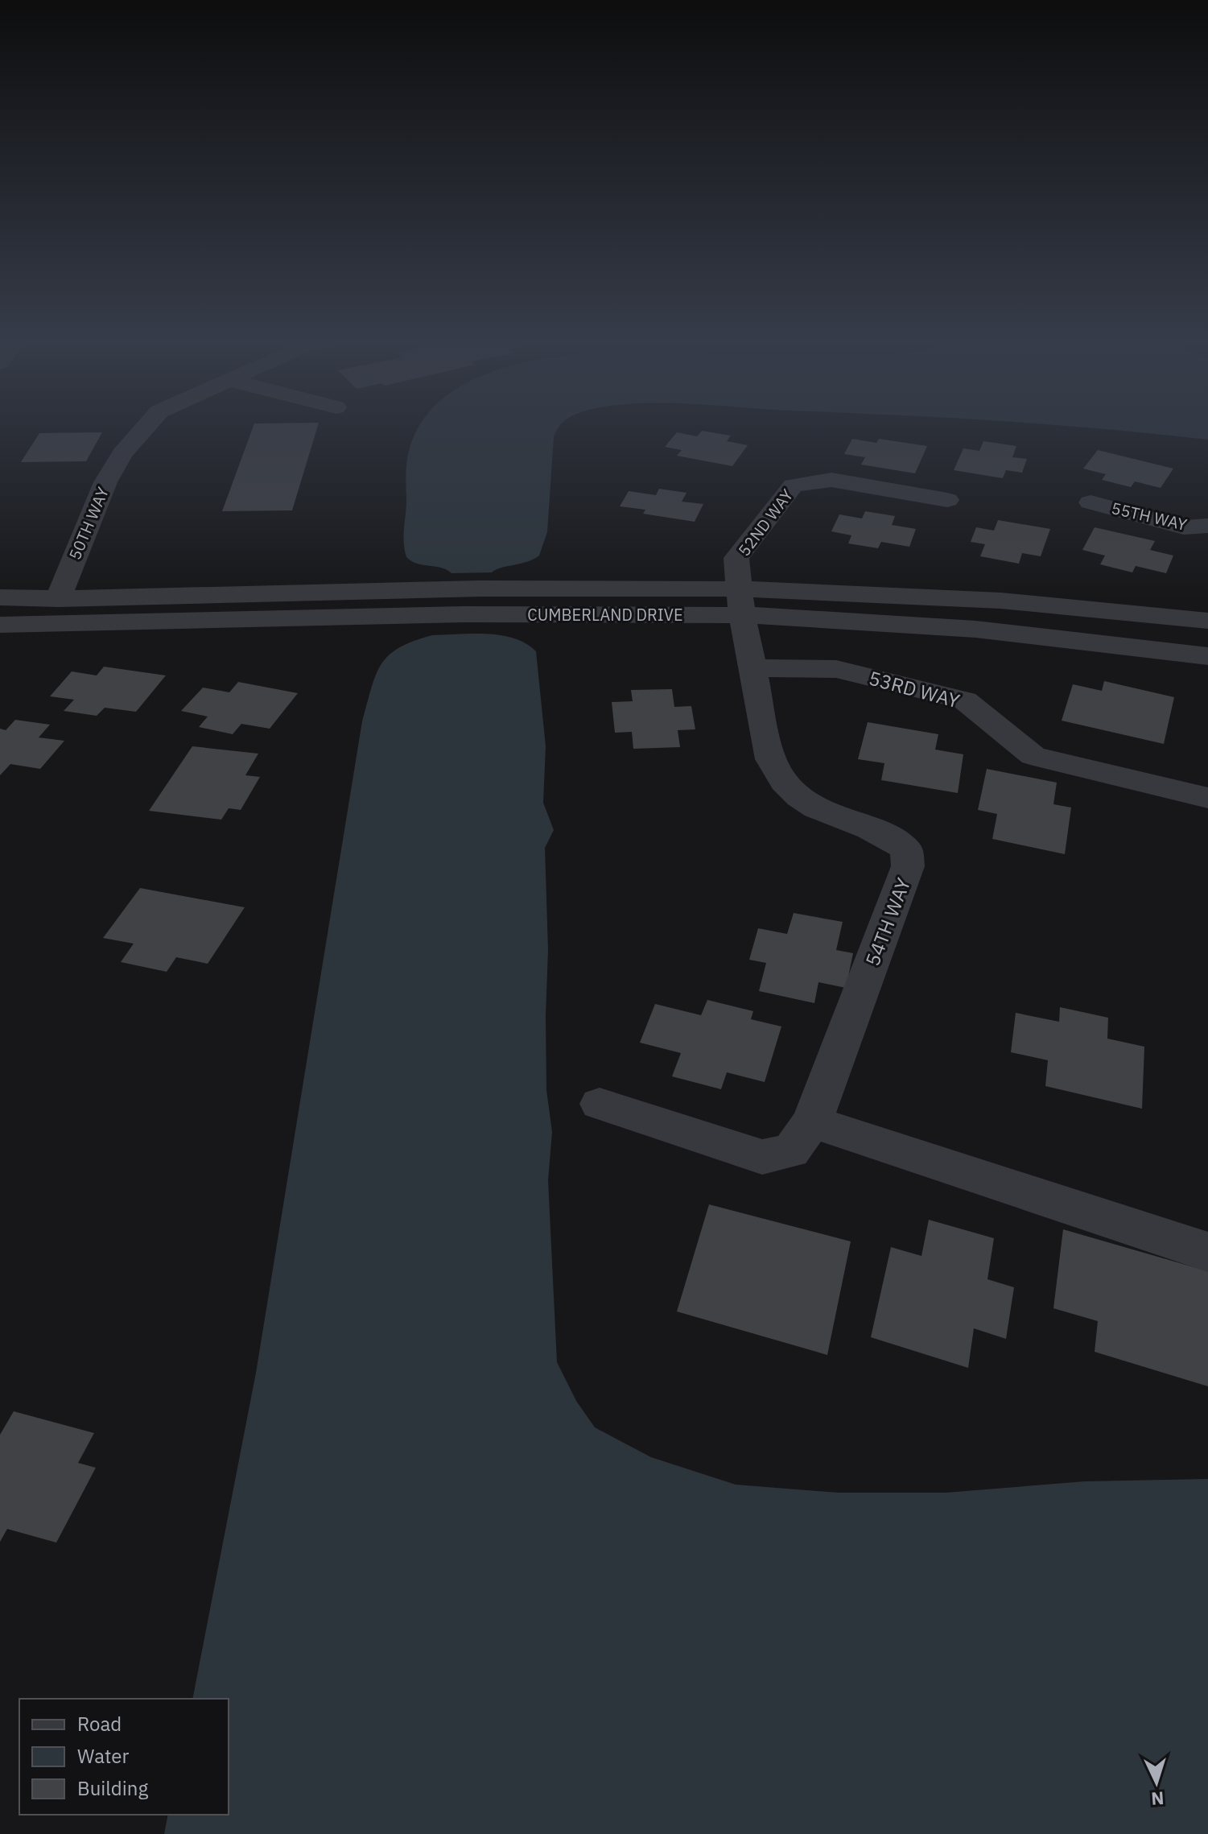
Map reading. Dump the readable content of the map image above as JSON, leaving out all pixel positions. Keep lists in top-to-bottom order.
{
  "streets": {
    "street": [
      "55TH WAY",
      "52ND WAY",
      "50TH WAY",
      "CUMBERLAND DRIVE",
      "53RD WAY",
      "54TH WAY"
    ]
  },
  "crossings": [
    ["52ND WAY", "CUMBERLAND DRIVE"],
    ["52ND WAY", "54TH WAY"],
    ["50TH WAY", "CUMBERLAND DRIVE"],
    ["CUMBERLAND DRIVE", "54TH WAY"],
    ["53RD WAY", "54TH WAY"]
  ],
  "legend": ["Road", "Water", "Building"],
  "north": "bottom"
}
